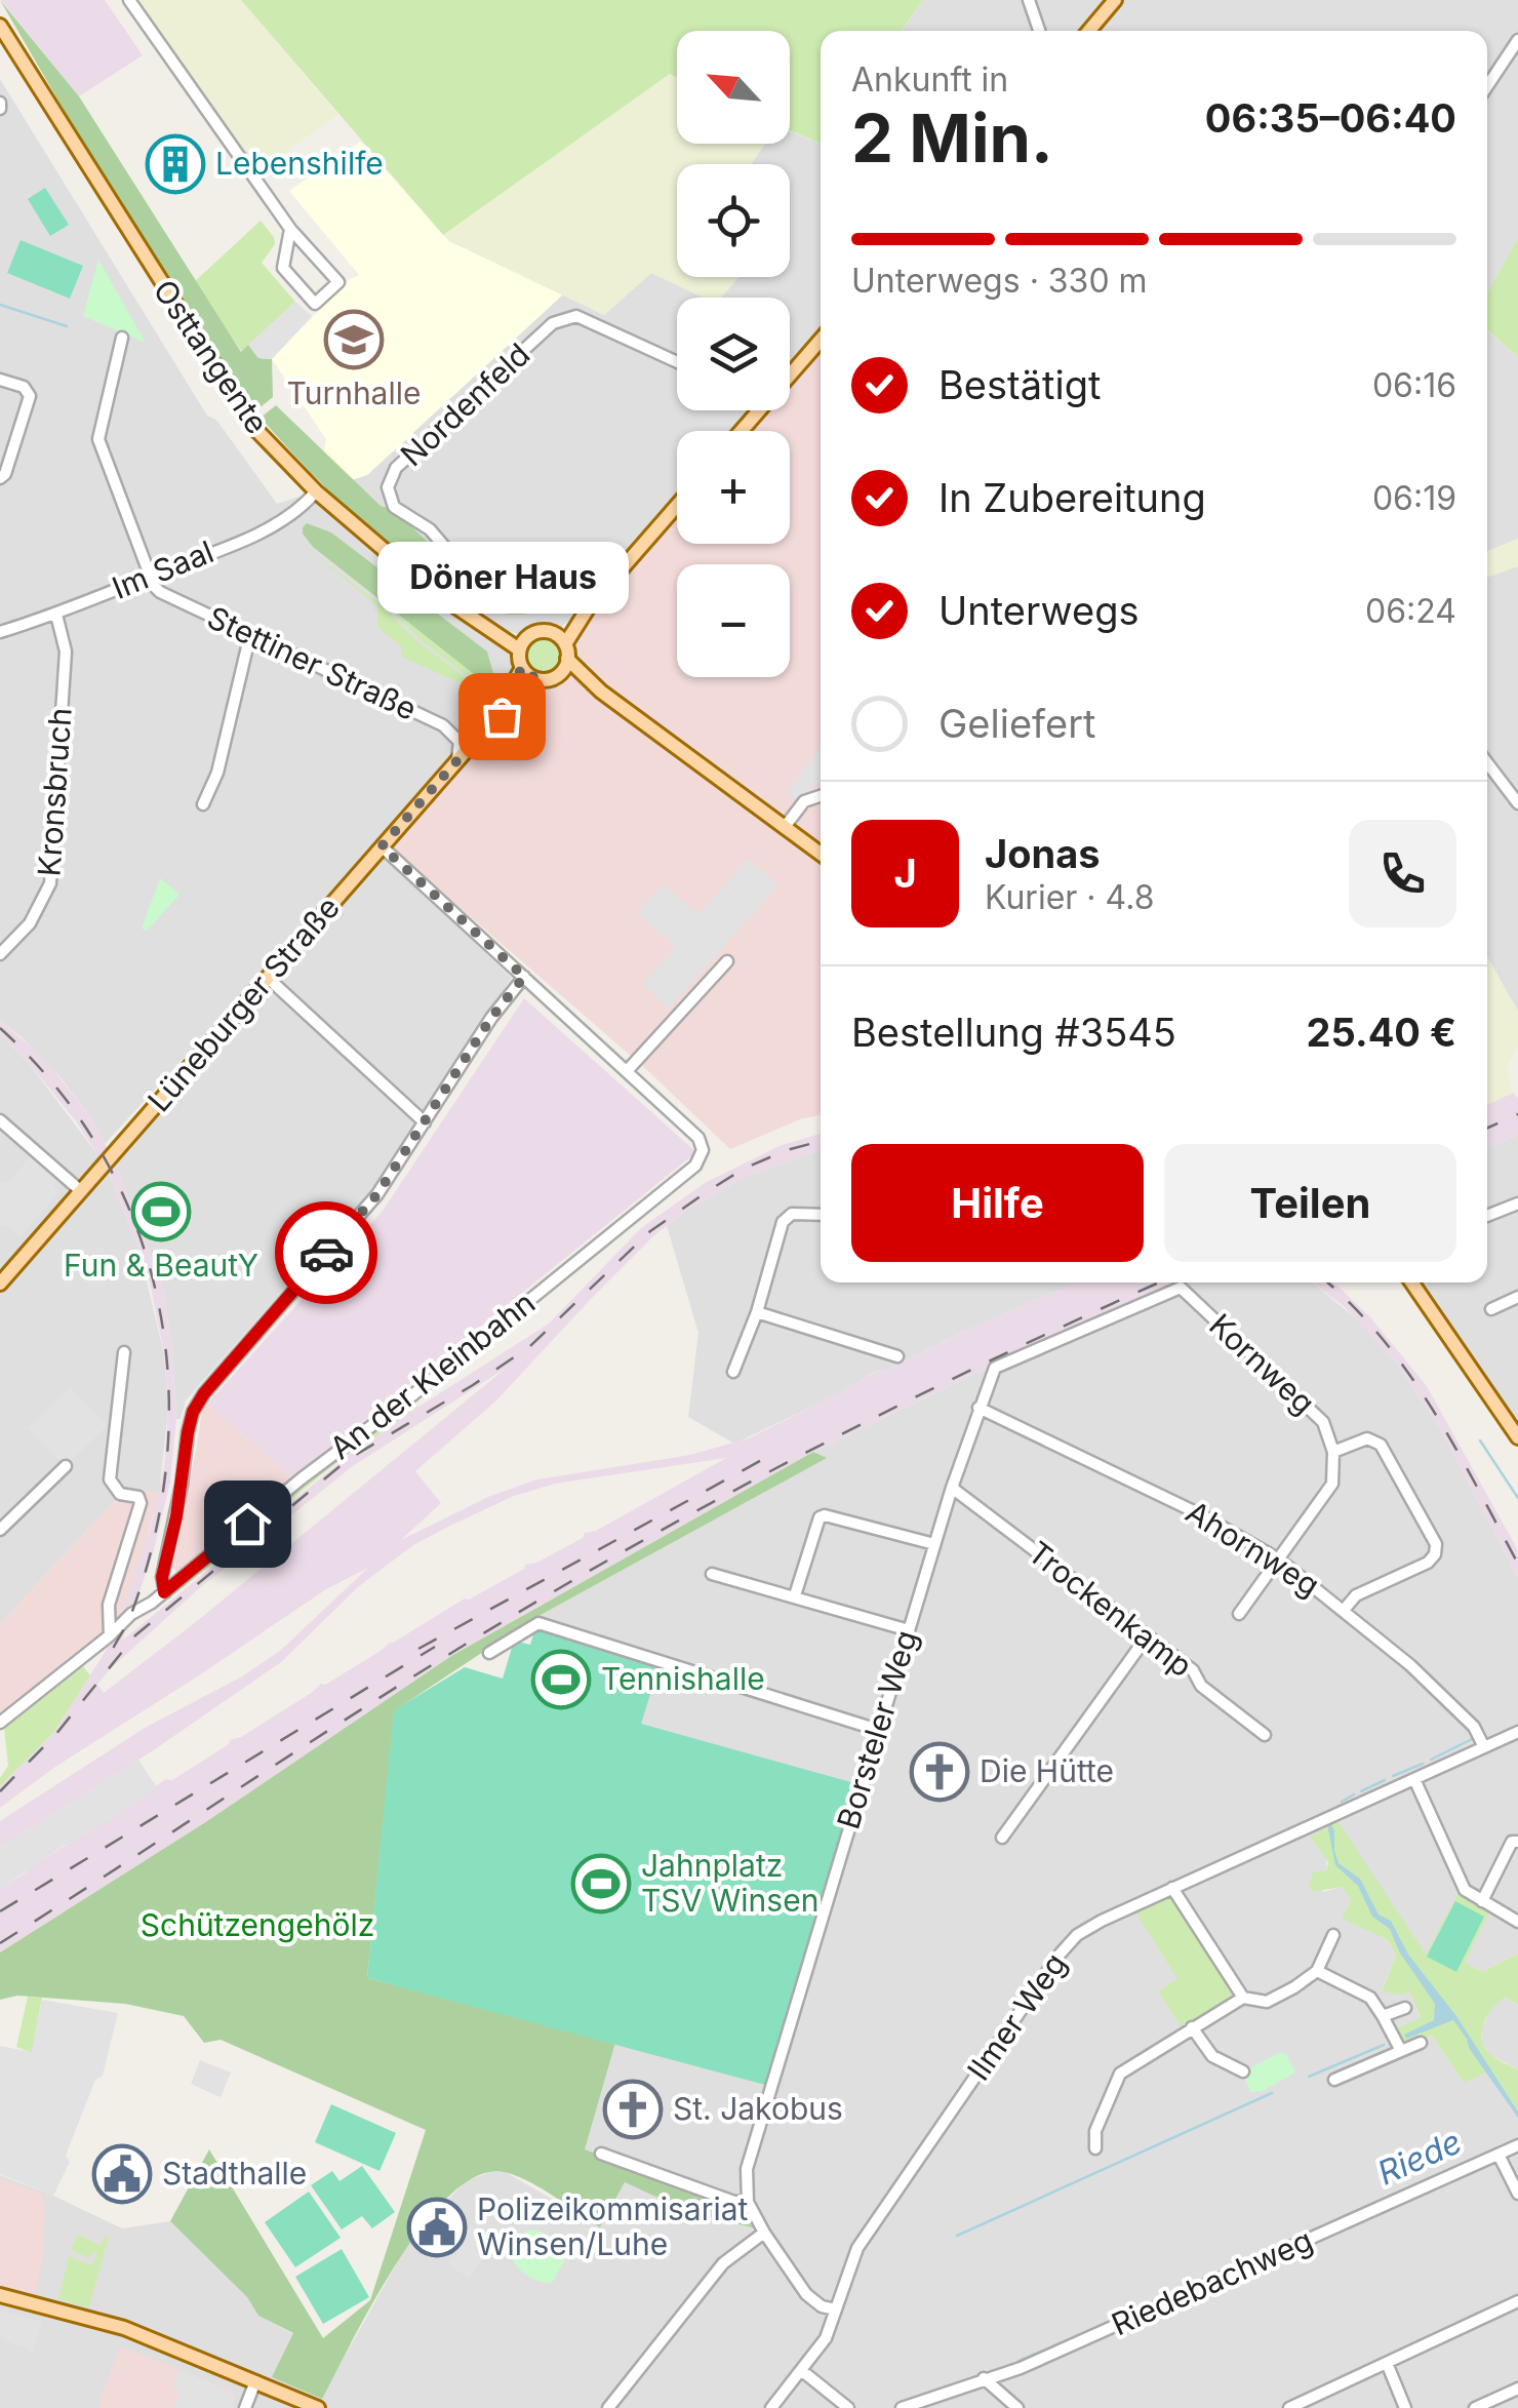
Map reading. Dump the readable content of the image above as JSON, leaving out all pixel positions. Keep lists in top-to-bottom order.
{
  "streets": {
    "main road": ["Osttangente", "Lüneburger Straße"],
    "street": [
      "Nordenfeld",
      "Im Saal",
      "Stettiner Straße",
      "Kronsbruch",
      "Kornweg",
      "An der Kleinbahn",
      "Ahornweg",
      "Trockenkamp",
      "Borsteler Weg",
      "Ilmer Weg",
      "Riedebachweg"
    ]
  },
  "crossings": [
    ["Osttangente", "Im Saal"],
    ["Osttangente", "Lüneburger Straße"],
    ["Im Saal", "Stettiner Straße"],
    ["Im Saal", "Kronsbruch"],
    ["Stettiner Straße", "Lüneburger Straße"],
    ["Kornweg", "Borsteler Weg"],
    ["Ahornweg", "Borsteler Weg"],
    ["Ahornweg", "Ilmer Weg"],
    ["Trockenkamp", "Borsteler Weg"]
  ],
  "water": ["Riede"],
  "parks": ["Schützengehölz"],
  "places": {
    "building": ["Lebenshilfe"],
    "school or university": ["Turnhalle"],
    "other": ["Döner Haus"],
    "sports": ["Fun & BeautY", "Tennishalle", "Jahnplatz TSV Winsen"],
    "church": ["Die Hütte", "St. Jakobus"],
    "public building": ["Stadthalle", "Polizeikommisariat Winsen/Luhe"]
  },
  "north": "top left",
  "page": {
    "map_buttons": ["+", "−"],
    "heading": ["2 Min.", "Ankunft in", "06:35–06:40"],
    "panel": [
      "Jonas",
      "Kurier · 4.8",
      "Bestellung #3545",
      "25.40 €"
    ],
    "bar": "Unterwegs · 330 m",
    "list": [
      ["Bestätigt", "06:16"],
      ["In Zubereitung", "06:19"],
      ["Unterwegs", "06:24"],
      "Geliefert"
    ],
    "bubble": "Döner Haus",
    "round": "J",
    "buttons": ["Hilfe", "Teilen"]
  }
}
